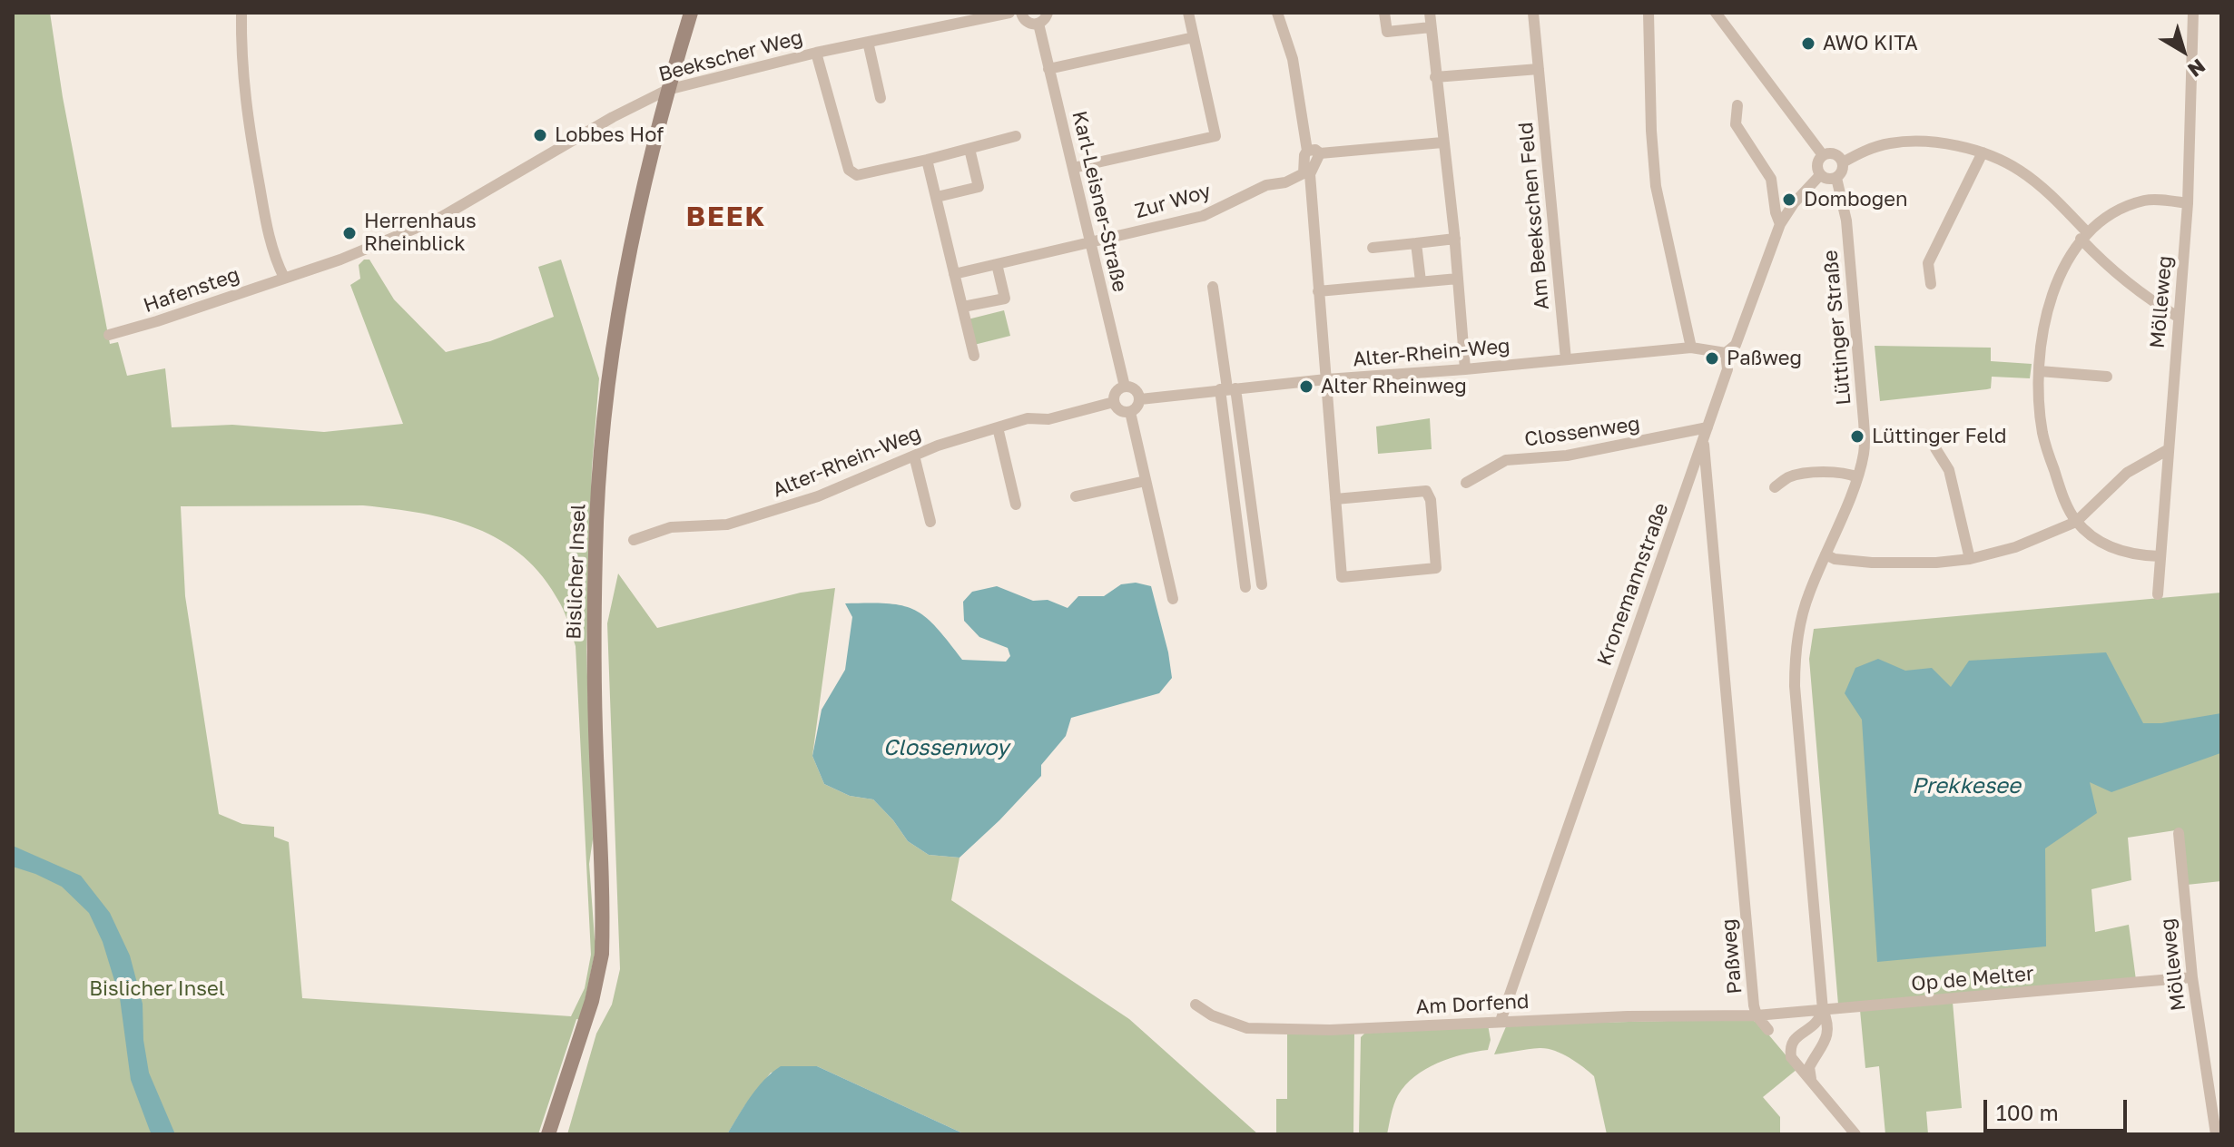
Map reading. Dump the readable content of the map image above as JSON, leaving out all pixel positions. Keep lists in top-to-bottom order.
{
  "streets": {
    "main road": ["Bislicher Insel"],
    "street": [
      "Beekscher Weg",
      "Karl-Leisner-Straße",
      "Zur Woy",
      "Am Beekschen Feld",
      "Hafensteg",
      "Mölleweg",
      "Lüttinger Straße",
      "Alter-Rhein-Weg",
      "Clossenweg",
      "Kronemannstraße",
      "Paßweg",
      "Op de Melter",
      "Am Dorfend"
    ]
  },
  "crossings": [
    ["Beekscher Weg", "Hafensteg"],
    ["Beekscher Weg", "Bislicher Insel"],
    ["Karl-Leisner-Straße", "Zur Woy"],
    ["Karl-Leisner-Straße", "Alter-Rhein-Weg"],
    ["Am Beekschen Feld", "Alter-Rhein-Weg"],
    ["Mölleweg", "Op de Melter"],
    ["Lüttinger Straße", "Kronemannstraße"],
    ["Lüttinger Straße", "Op de Melter"],
    ["Alter-Rhein-Weg", "Kronemannstraße"],
    ["Clossenweg", "Kronemannstraße"],
    ["Kronemannstraße", "Paßweg"],
    ["Kronemannstraße", "Am Dorfend"],
    ["Paßweg", "Op de Melter"],
    ["Paßweg", "Am Dorfend"],
    ["Op de Melter", "Am Dorfend"]
  ],
  "districts": ["BEEK"],
  "water": ["Clossenwoy", "Prekkesee"],
  "parks": ["Bislicher Insel"],
  "places": [
    "AWO KITA",
    "Lobbes Hof",
    "Dombogen",
    "Herrenhaus Rheinblick",
    "Paßweg",
    "Alter Rheinweg",
    "Lüttinger Feld"
  ],
  "scale_bar": "100 m",
  "north": "bottom right"
}
